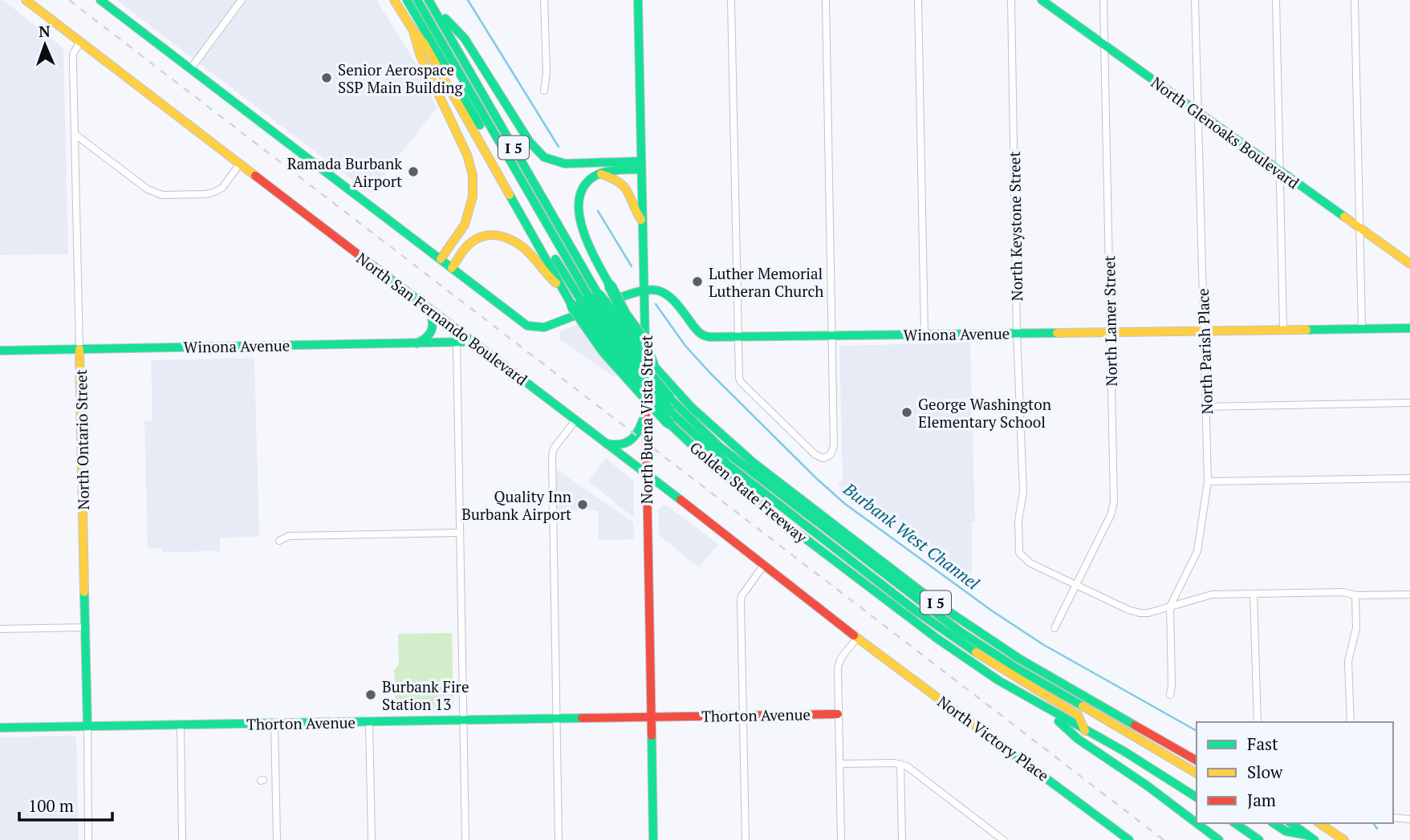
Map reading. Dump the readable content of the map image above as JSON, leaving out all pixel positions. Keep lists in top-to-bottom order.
{
  "streets": {
    "main road": [
      "North Glenoaks Boulevard",
      "I 5",
      "North San Fernando Boulevard",
      "Winona Avenue",
      "North Buena Vista Street",
      "North Ontario Street",
      "Golden State Freeway",
      "Thorton Avenue",
      "North Victory Place"
    ],
    "street": ["North Keystone Street", "North Lamer Street", "North Parish Place"]
  },
  "crossings": [
    ["North Glenoaks Boulevard", "North Lamer Street"],
    ["North Glenoaks Boulevard", "North Parish Place"],
    ["North Keystone Street", "North Lamer Street"],
    ["North Keystone Street", "Winona Avenue"],
    ["North San Fernando Boulevard", "Winona Avenue"],
    ["North San Fernando Boulevard", "North Buena Vista Street"],
    ["North San Fernando Boulevard", "North Ontario Street"],
    ["North San Fernando Boulevard", "North Victory Place"],
    ["North Lamer Street", "Winona Avenue"],
    ["Winona Avenue", "North Parish Place"],
    ["Winona Avenue", "North Buena Vista Street"],
    ["Winona Avenue", "North Ontario Street"],
    ["North Buena Vista Street", "Thorton Avenue"],
    ["North Ontario Street", "Thorton Avenue"]
  ],
  "water": ["Burbank West Channel"],
  "places": [
    "Senior Aerospace SSP Main Building",
    "Ramada Burbank Airport",
    "Luther Memorial Lutheran Church",
    "George Washington Elementary School",
    "Quality Inn Burbank Airport",
    "Burbank Fire Station 13"
  ],
  "legend": ["Fast", "Slow", "Jam"],
  "scale_bar": "100 m",
  "north": "top"
}
